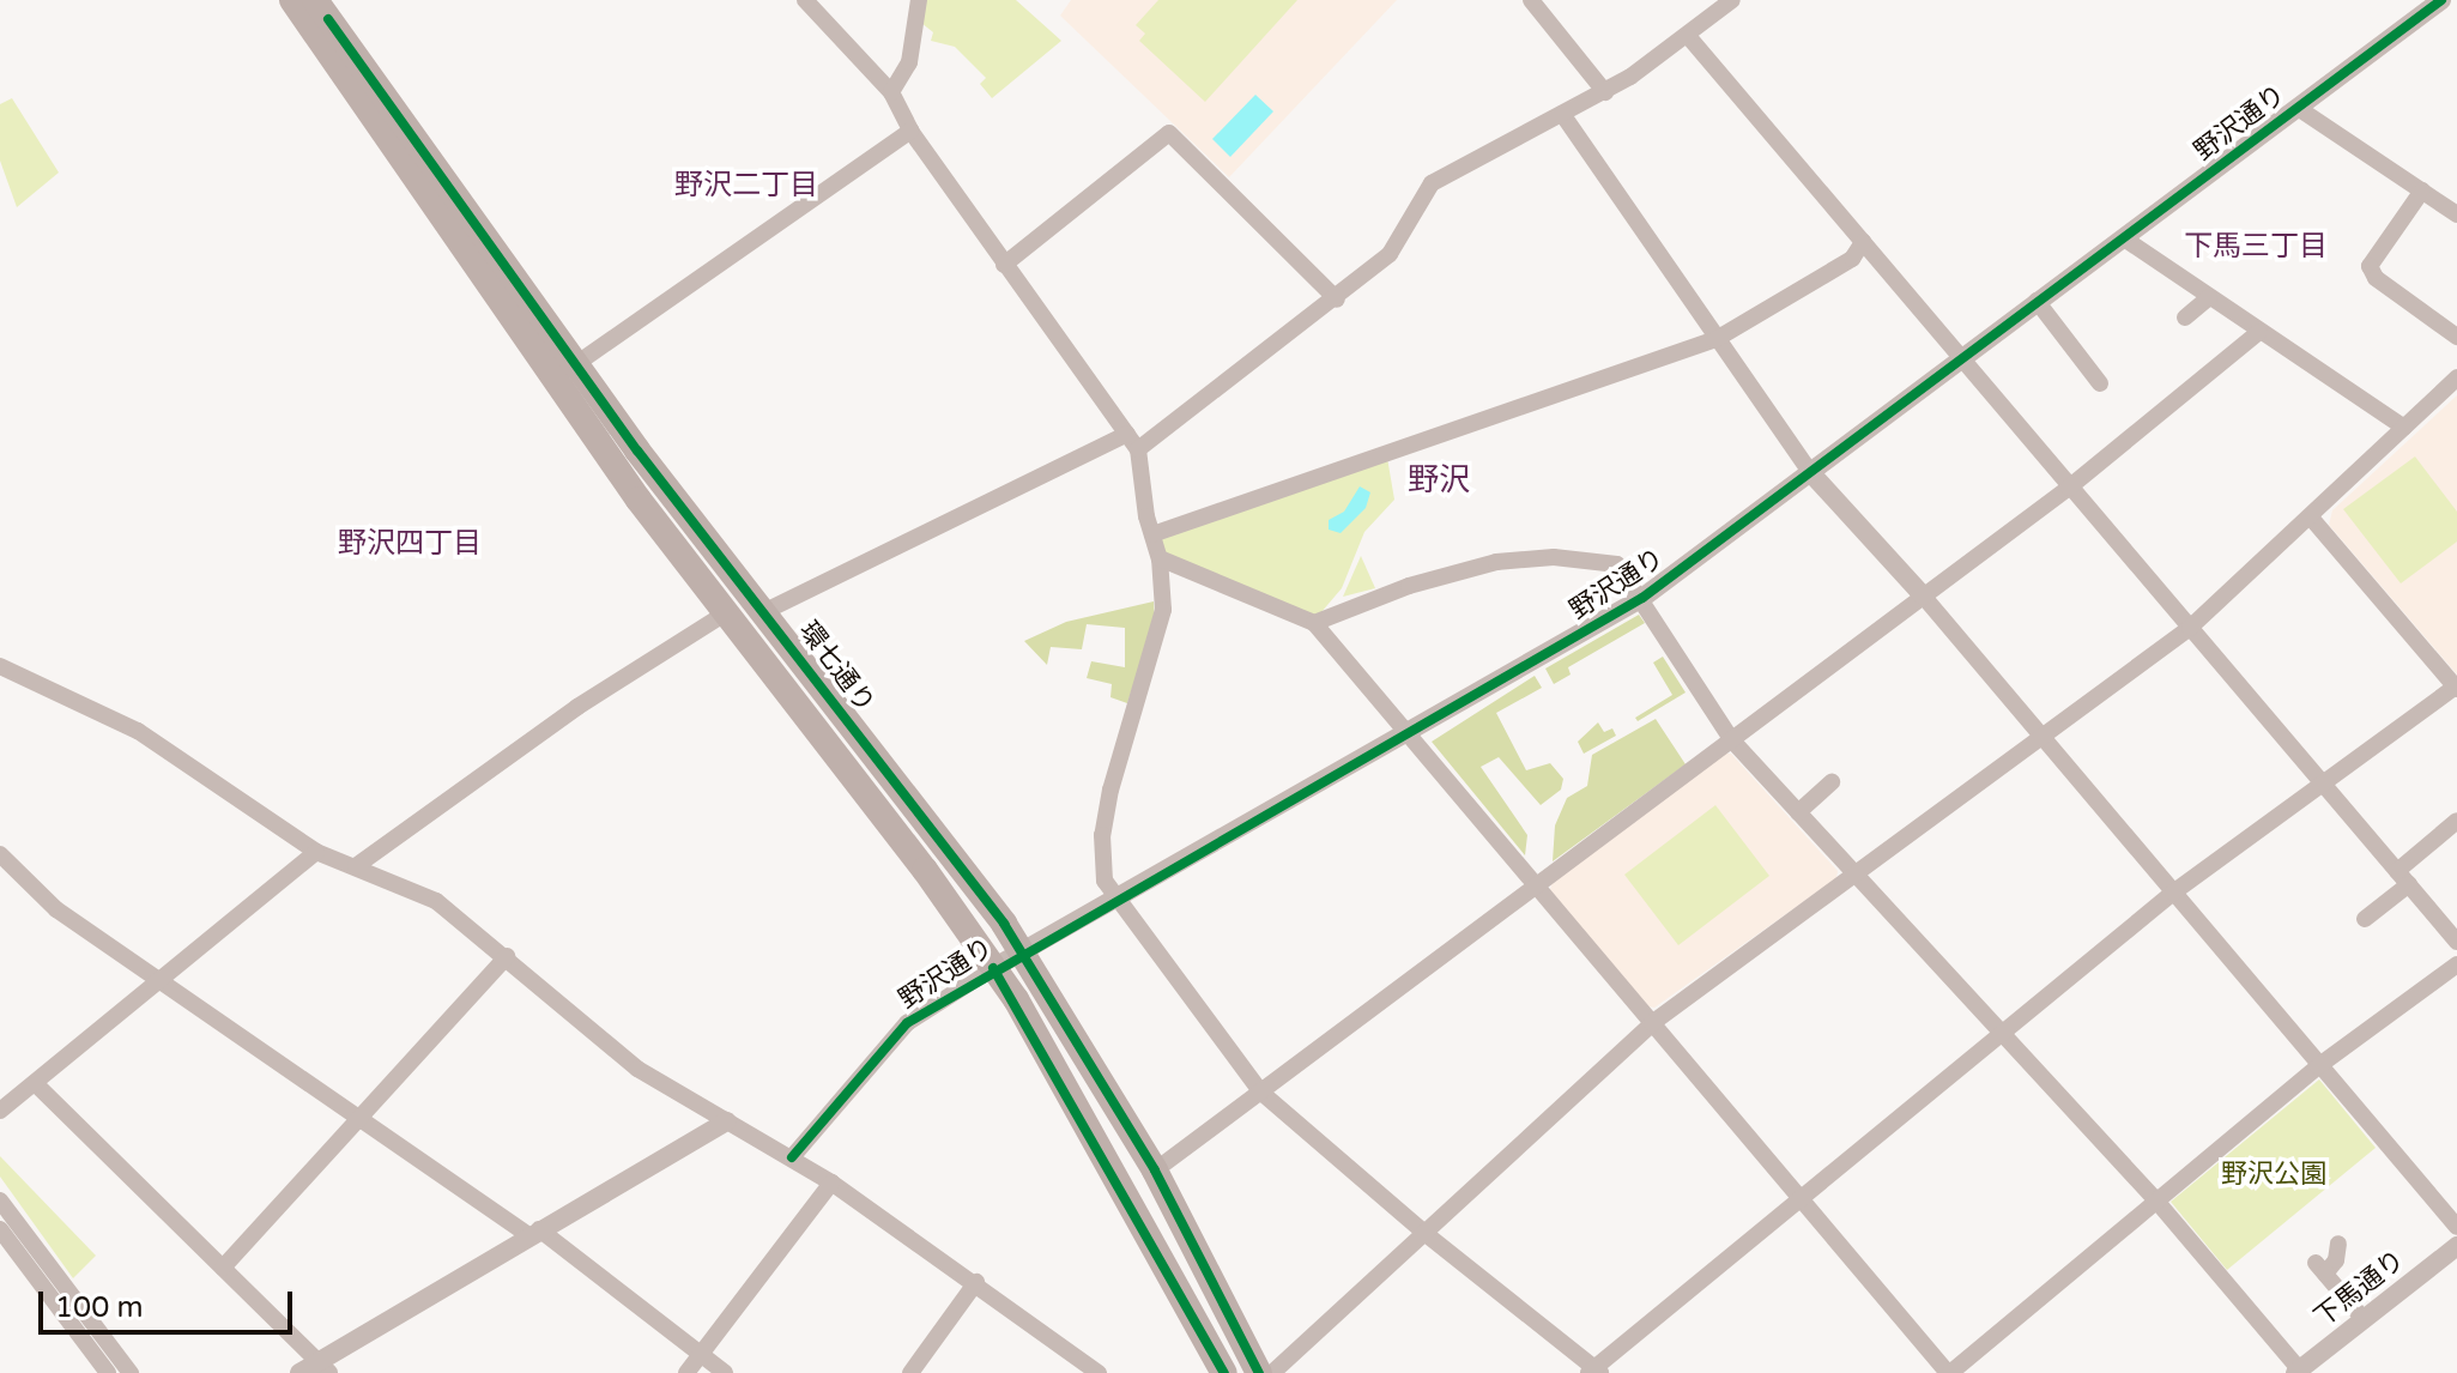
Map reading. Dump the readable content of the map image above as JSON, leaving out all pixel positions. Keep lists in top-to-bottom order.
{
  "streets": {
    "main road": ["環七通り"],
    "street": ["野沢通り", "下馬通り"]
  },
  "crossings": [
    ["野沢通り", "環七通り"]
  ],
  "districts": [
    "野沢二丁目",
    "下馬三丁目",
    "野沢",
    "野沢四丁目"
  ],
  "parks": ["野沢公園"],
  "scale_bar": "100 m"
}
